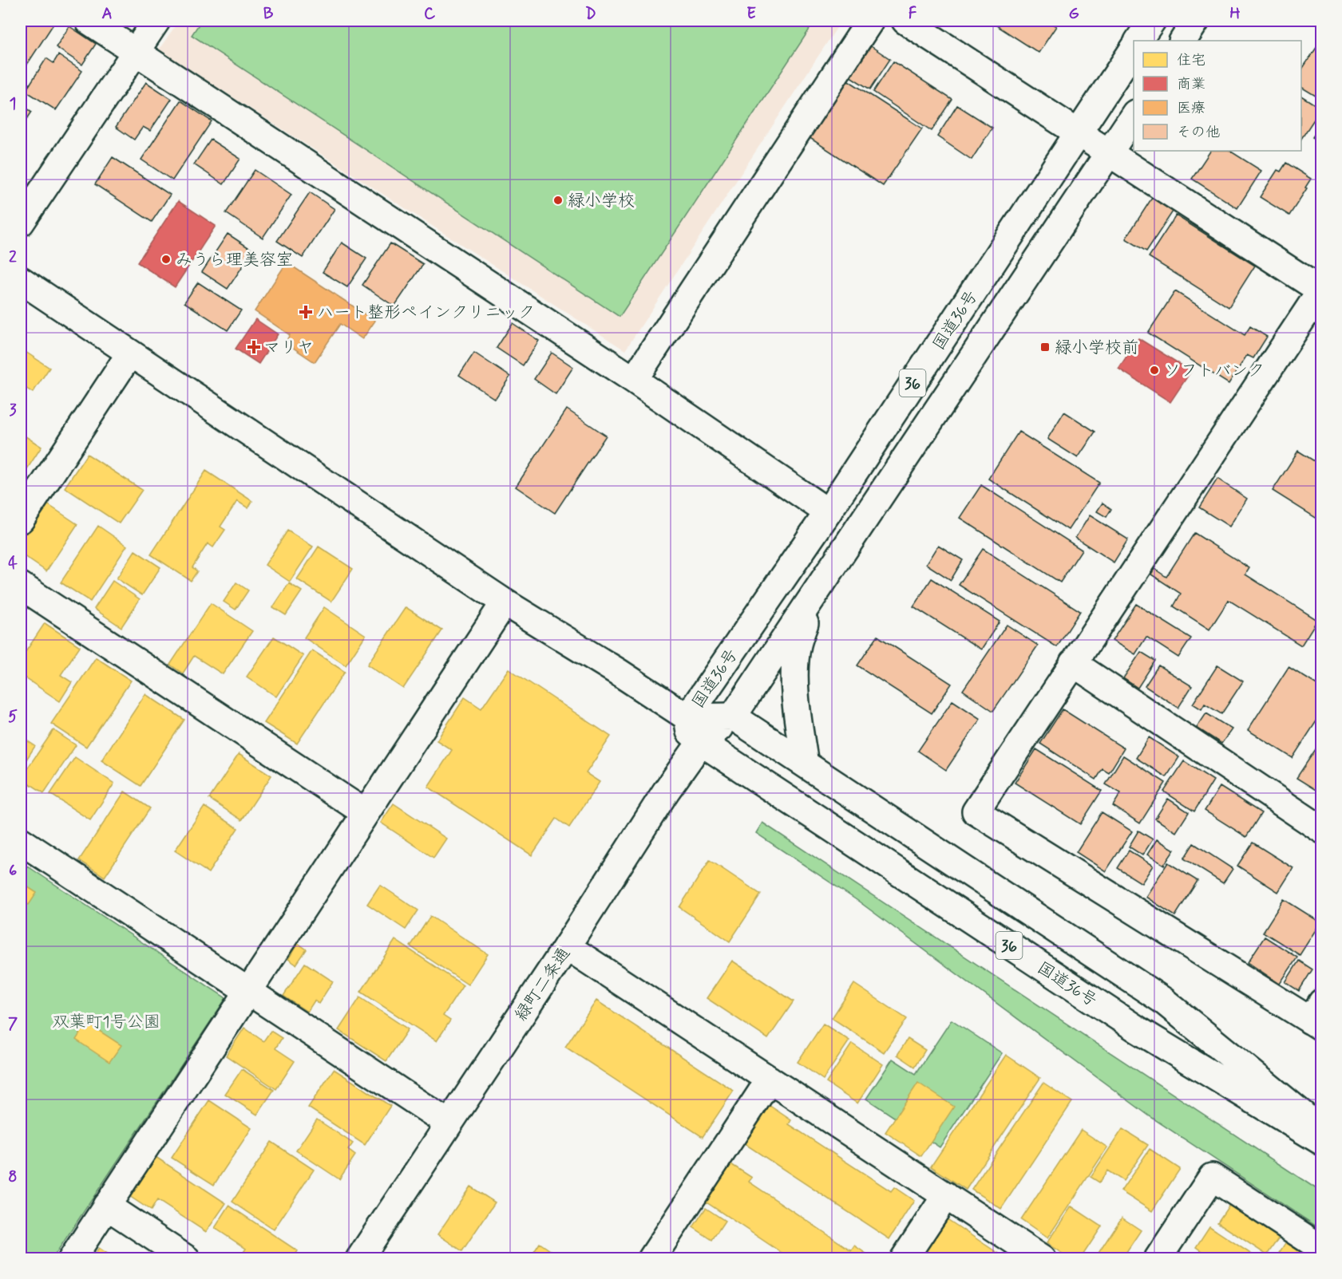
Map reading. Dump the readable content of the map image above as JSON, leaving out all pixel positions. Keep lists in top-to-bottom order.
{
  "streets": {
    "main road": ["国道36号", "36", "緑町二条通"]
  },
  "crossings": [
    ["国道36号", "緑町二条通"],
    ["36", "緑町二条通"]
  ],
  "parks": ["双葉町1号公園"],
  "places": {
    "other": ["緑小学校", "みうら理美容室", "ソフトバンク"],
    "health": ["ハート整形ペインクリニック", "マリヤ"],
    "transit": ["緑小学校前"]
  },
  "legend": [
    "住宅",
    "商業",
    "医療",
    "その他"
  ],
  "grid": {
    "columns": [
      "A",
      "B",
      "C",
      "D",
      "E",
      "F",
      "G",
      "H"
    ],
    "rows": [
      "1",
      "2",
      "3",
      "4",
      "5",
      "6",
      "7",
      "8"
    ]
  }
}
